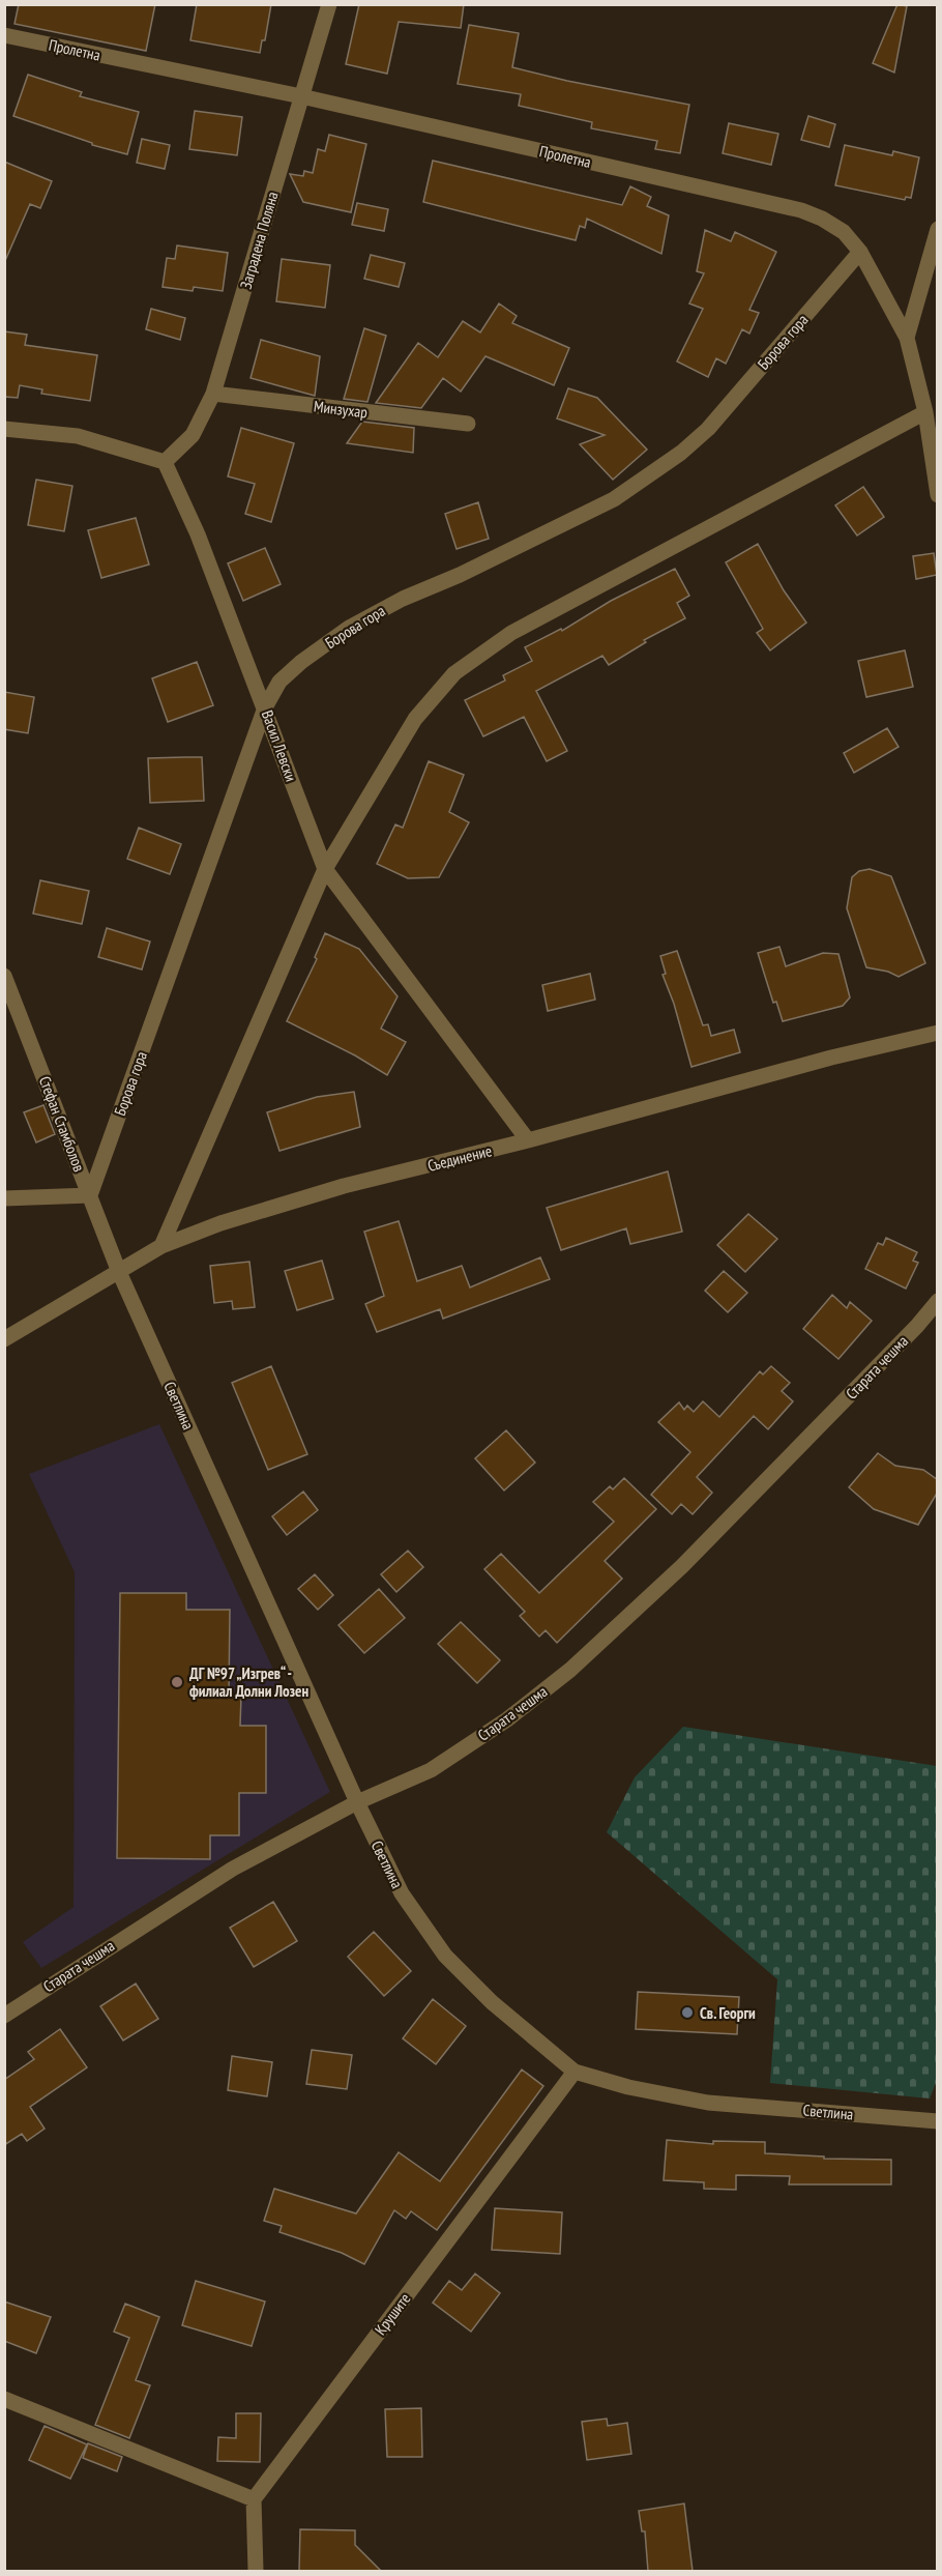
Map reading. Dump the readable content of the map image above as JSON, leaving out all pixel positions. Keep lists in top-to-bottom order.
{
  "streets": {
    "street": [
      "Пролетна",
      "Заградена Поляна",
      "Борова гора",
      "Минзухар",
      "Васил Левски",
      "Стефан Стамболов",
      "Съединение",
      "Старата чешма",
      "Светлина",
      "Крушите"
    ]
  },
  "crossings": [
    ["Пролетна", "Заградена Поляна"],
    ["Пролетна", "Борова гора"],
    ["Заградена Поляна", "Минзухар"],
    ["Заградена Поляна", "Васил Левски"],
    ["Борова гора", "Васил Левски"],
    ["Борова гора", "Стефан Стамболов"],
    ["Васил Левски", "Съединение"],
    ["Стефан Стамболов", "Съединение"],
    ["Стефан Стамболов", "Светлина"],
    ["Съединение", "Светлина"],
    ["Старата чешма", "Светлина"],
    ["Светлина", "Крушите"]
  ],
  "places": ["ДГ №97 „Изгрев“ - филиал Долни Лозен", "Св. Георги"]
}
